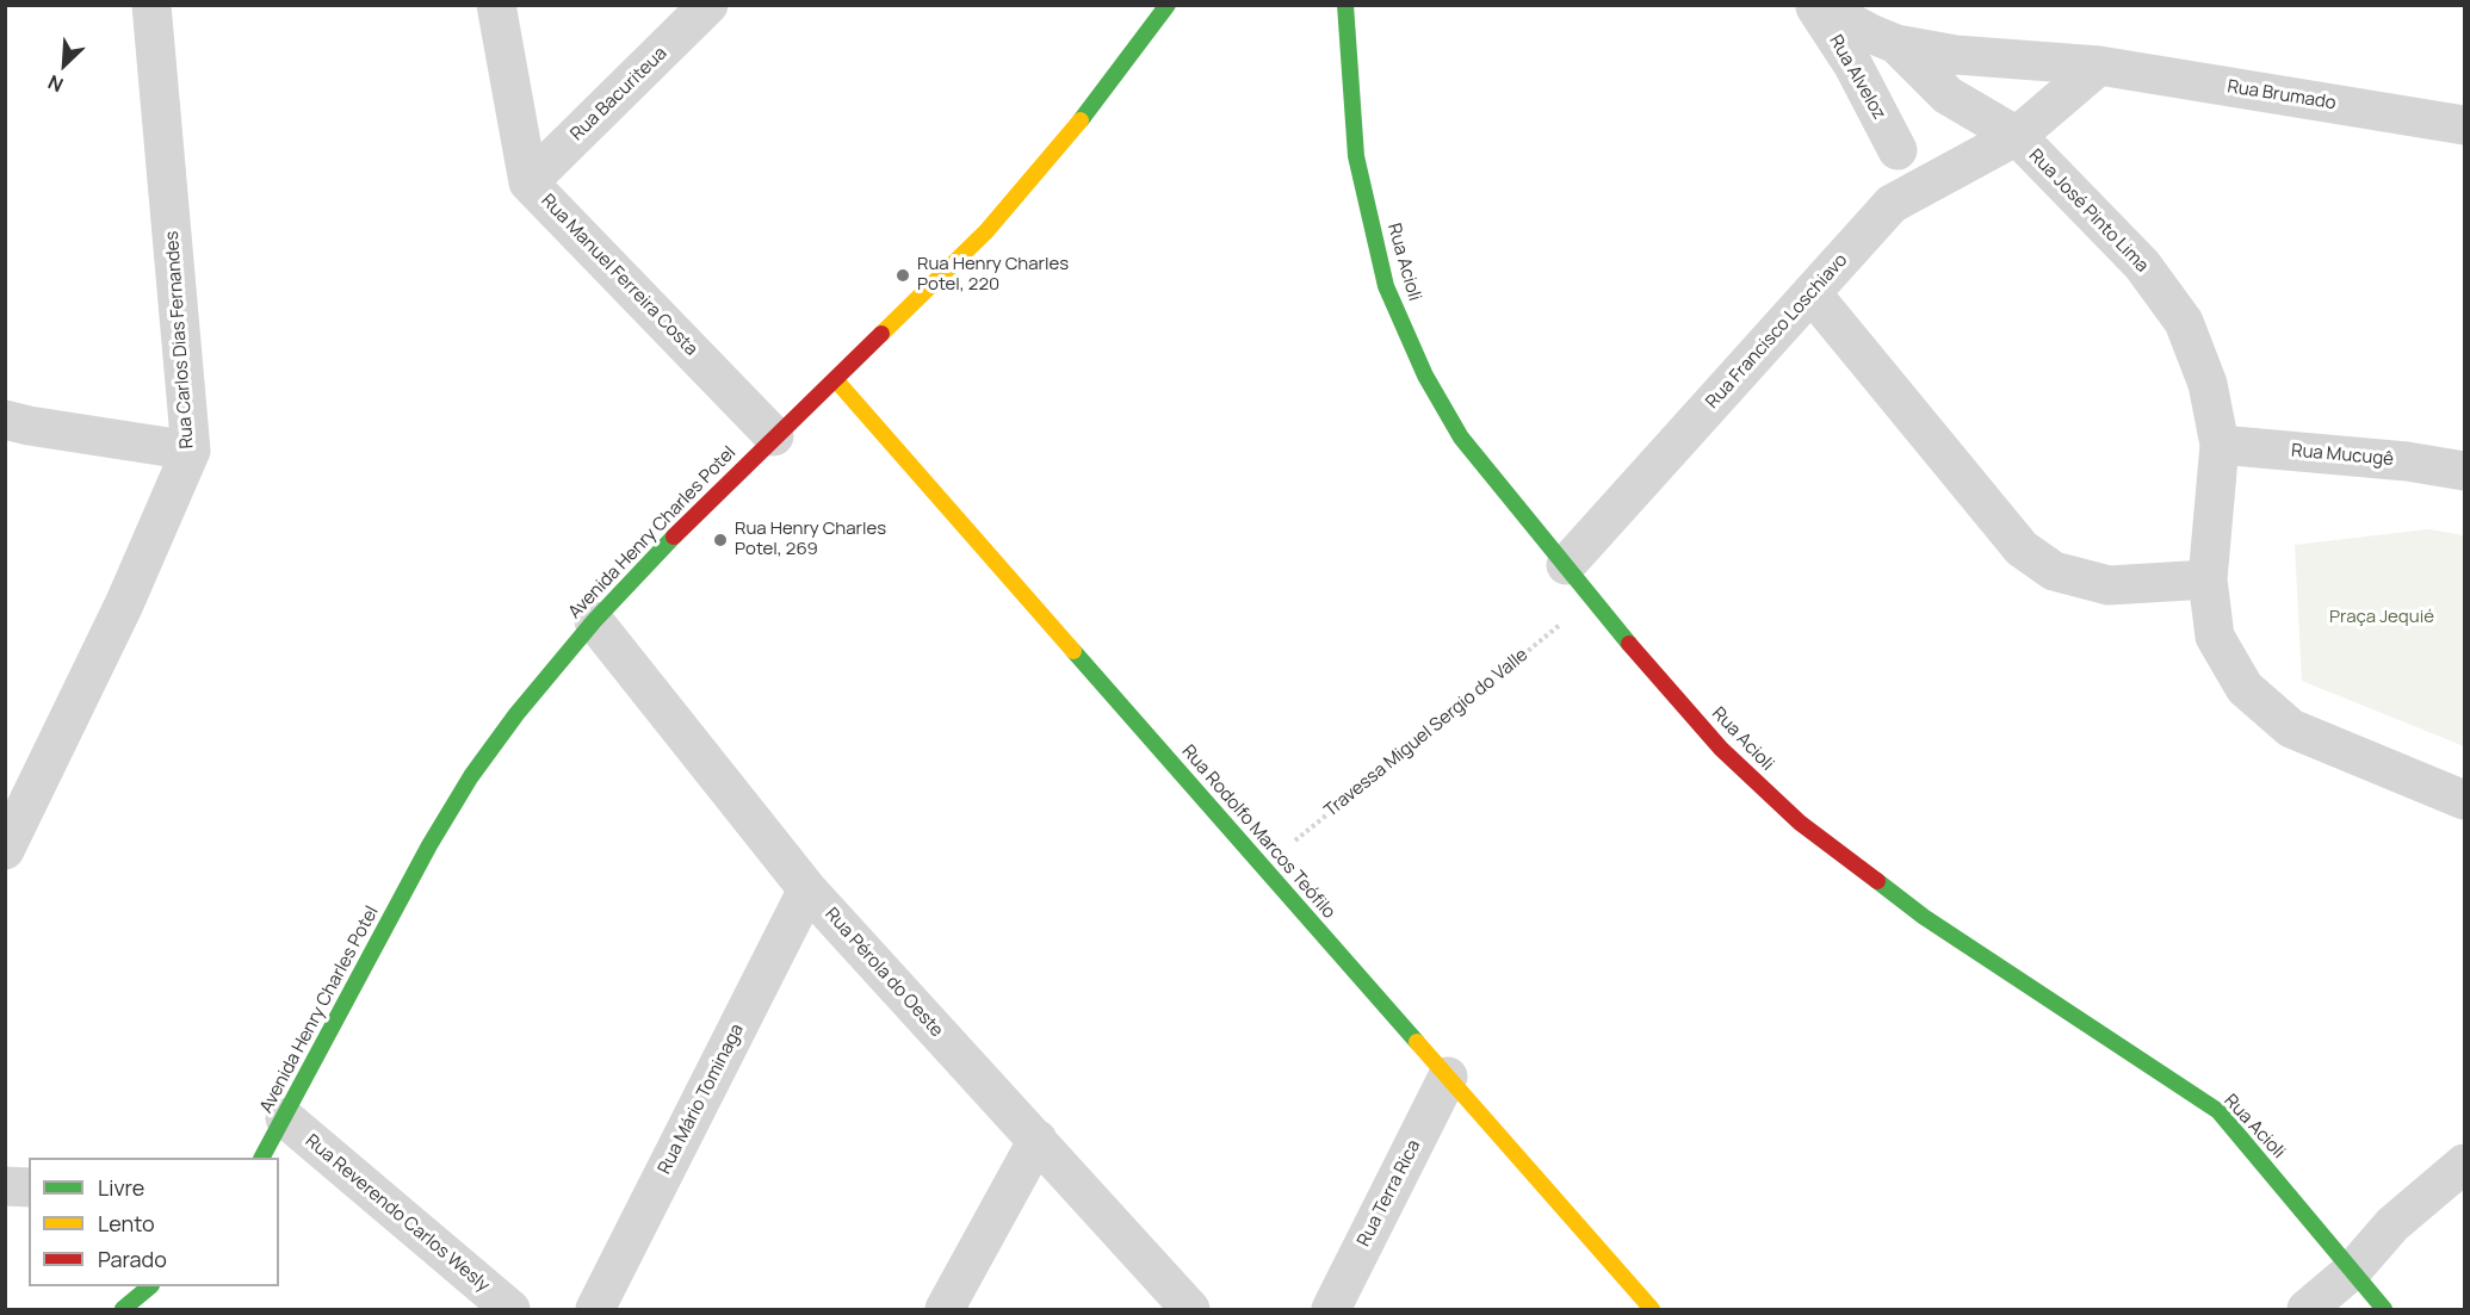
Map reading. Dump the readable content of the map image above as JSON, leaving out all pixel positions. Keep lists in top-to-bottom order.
{
  "streets": {
    "street": [
      "Rua Alveloz",
      "Rua Bacuriteua",
      "Rua Brumado",
      "Rua José Pinto Lima",
      "Rua Acioli",
      "Rua Manuel Ferreira Costa",
      "Rua Francisco Loschiavo",
      "Rua Carlos Dias Fernandes",
      "Rua Mucugê",
      "Avenida Henry Charles Potel",
      "Rua Rodolfo Marcos Teófilo",
      "Rua Pérola do Oeste",
      "Rua Mário Tominaga",
      "Rua Terra Rica",
      "Rua Reverendo Carlos Wesly"
    ],
    "path": ["Travessa Miguel Sergio do Valle"]
  },
  "crossings": [
    ["Rua Alveloz", "Rua Brumado"],
    ["Rua Alveloz", "Rua Francisco Loschiavo"],
    ["Rua Bacuriteua", "Rua Manuel Ferreira Costa"],
    ["Rua José Pinto Lima", "Rua Francisco Loschiavo"],
    ["Rua José Pinto Lima", "Rua Mucugê"],
    ["Rua Acioli", "Rua Francisco Loschiavo"],
    ["Rua Acioli", "Travessa Miguel Sergio do Valle"],
    ["Rua Manuel Ferreira Costa", "Avenida Henry Charles Potel"],
    ["Avenida Henry Charles Potel", "Rua Rodolfo Marcos Teófilo"],
    ["Avenida Henry Charles Potel", "Rua Pérola do Oeste"],
    ["Avenida Henry Charles Potel", "Rua Reverendo Carlos Wesly"],
    ["Travessa Miguel Sergio do Valle", "Rua Rodolfo Marcos Teófilo"],
    ["Rua Rodolfo Marcos Teófilo", "Rua Terra Rica"],
    ["Rua Pérola do Oeste", "Rua Mário Tominaga"]
  ],
  "parks": ["Praça Jequié"],
  "places": ["Rua Henry Charles Potel, 220", "Rua Henry Charles Potel, 269"],
  "legend": ["Livre", "Lento", "Parado"],
  "north": "bottom left"
}
